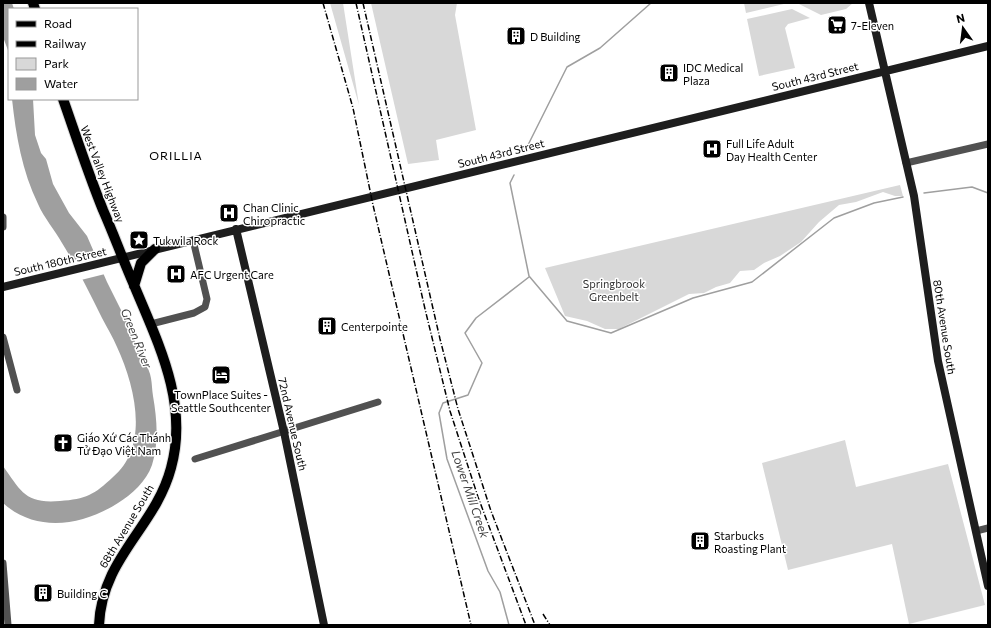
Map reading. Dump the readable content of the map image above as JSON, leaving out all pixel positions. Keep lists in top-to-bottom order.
{
  "streets": {
    "main road": [
      "South 43rd Street",
      "West Valley Highway",
      "South 180th Street",
      "80th Avenue South",
      "72nd Avenue South",
      "68th Avenue South"
    ]
  },
  "crossings": [
    ["South 43rd Street", "West Valley Highway"],
    ["South 43rd Street", "South 180th Street"],
    ["South 43rd Street", "80th Avenue South"],
    ["South 43rd Street", "72nd Avenue South"],
    ["South 43rd Street", "68th Avenue South"],
    ["West Valley Highway", "South 180th Street"],
    ["West Valley Highway", "68th Avenue South"],
    ["South 180th Street", "68th Avenue South"]
  ],
  "districts": ["ORILLIA"],
  "water": ["Green River", "Lower Mill Creek"],
  "parks": ["Springbrook Greenbelt"],
  "places": {
    "supermarket": ["7-Eleven"],
    "building": [
      "D Building",
      "IDC Medical Plaza",
      "Centerpointe",
      "Starbucks Roasting Plant",
      "Building C"
    ],
    "hospital": ["Full Life Adult Day Health Center", "Chan Clinic Chiropractic", "AFC Urgent Care"],
    "place": ["Tukwila Rock"],
    "hotel": ["TownPlace Suites - Seattle Southcenter"],
    "church": ["Giáo Xứ Các Thánh Tử Đạo Việt Nam"]
  },
  "legend": [
    "Road",
    "Railway",
    "Park",
    "Water"
  ],
  "north": "top"
}
